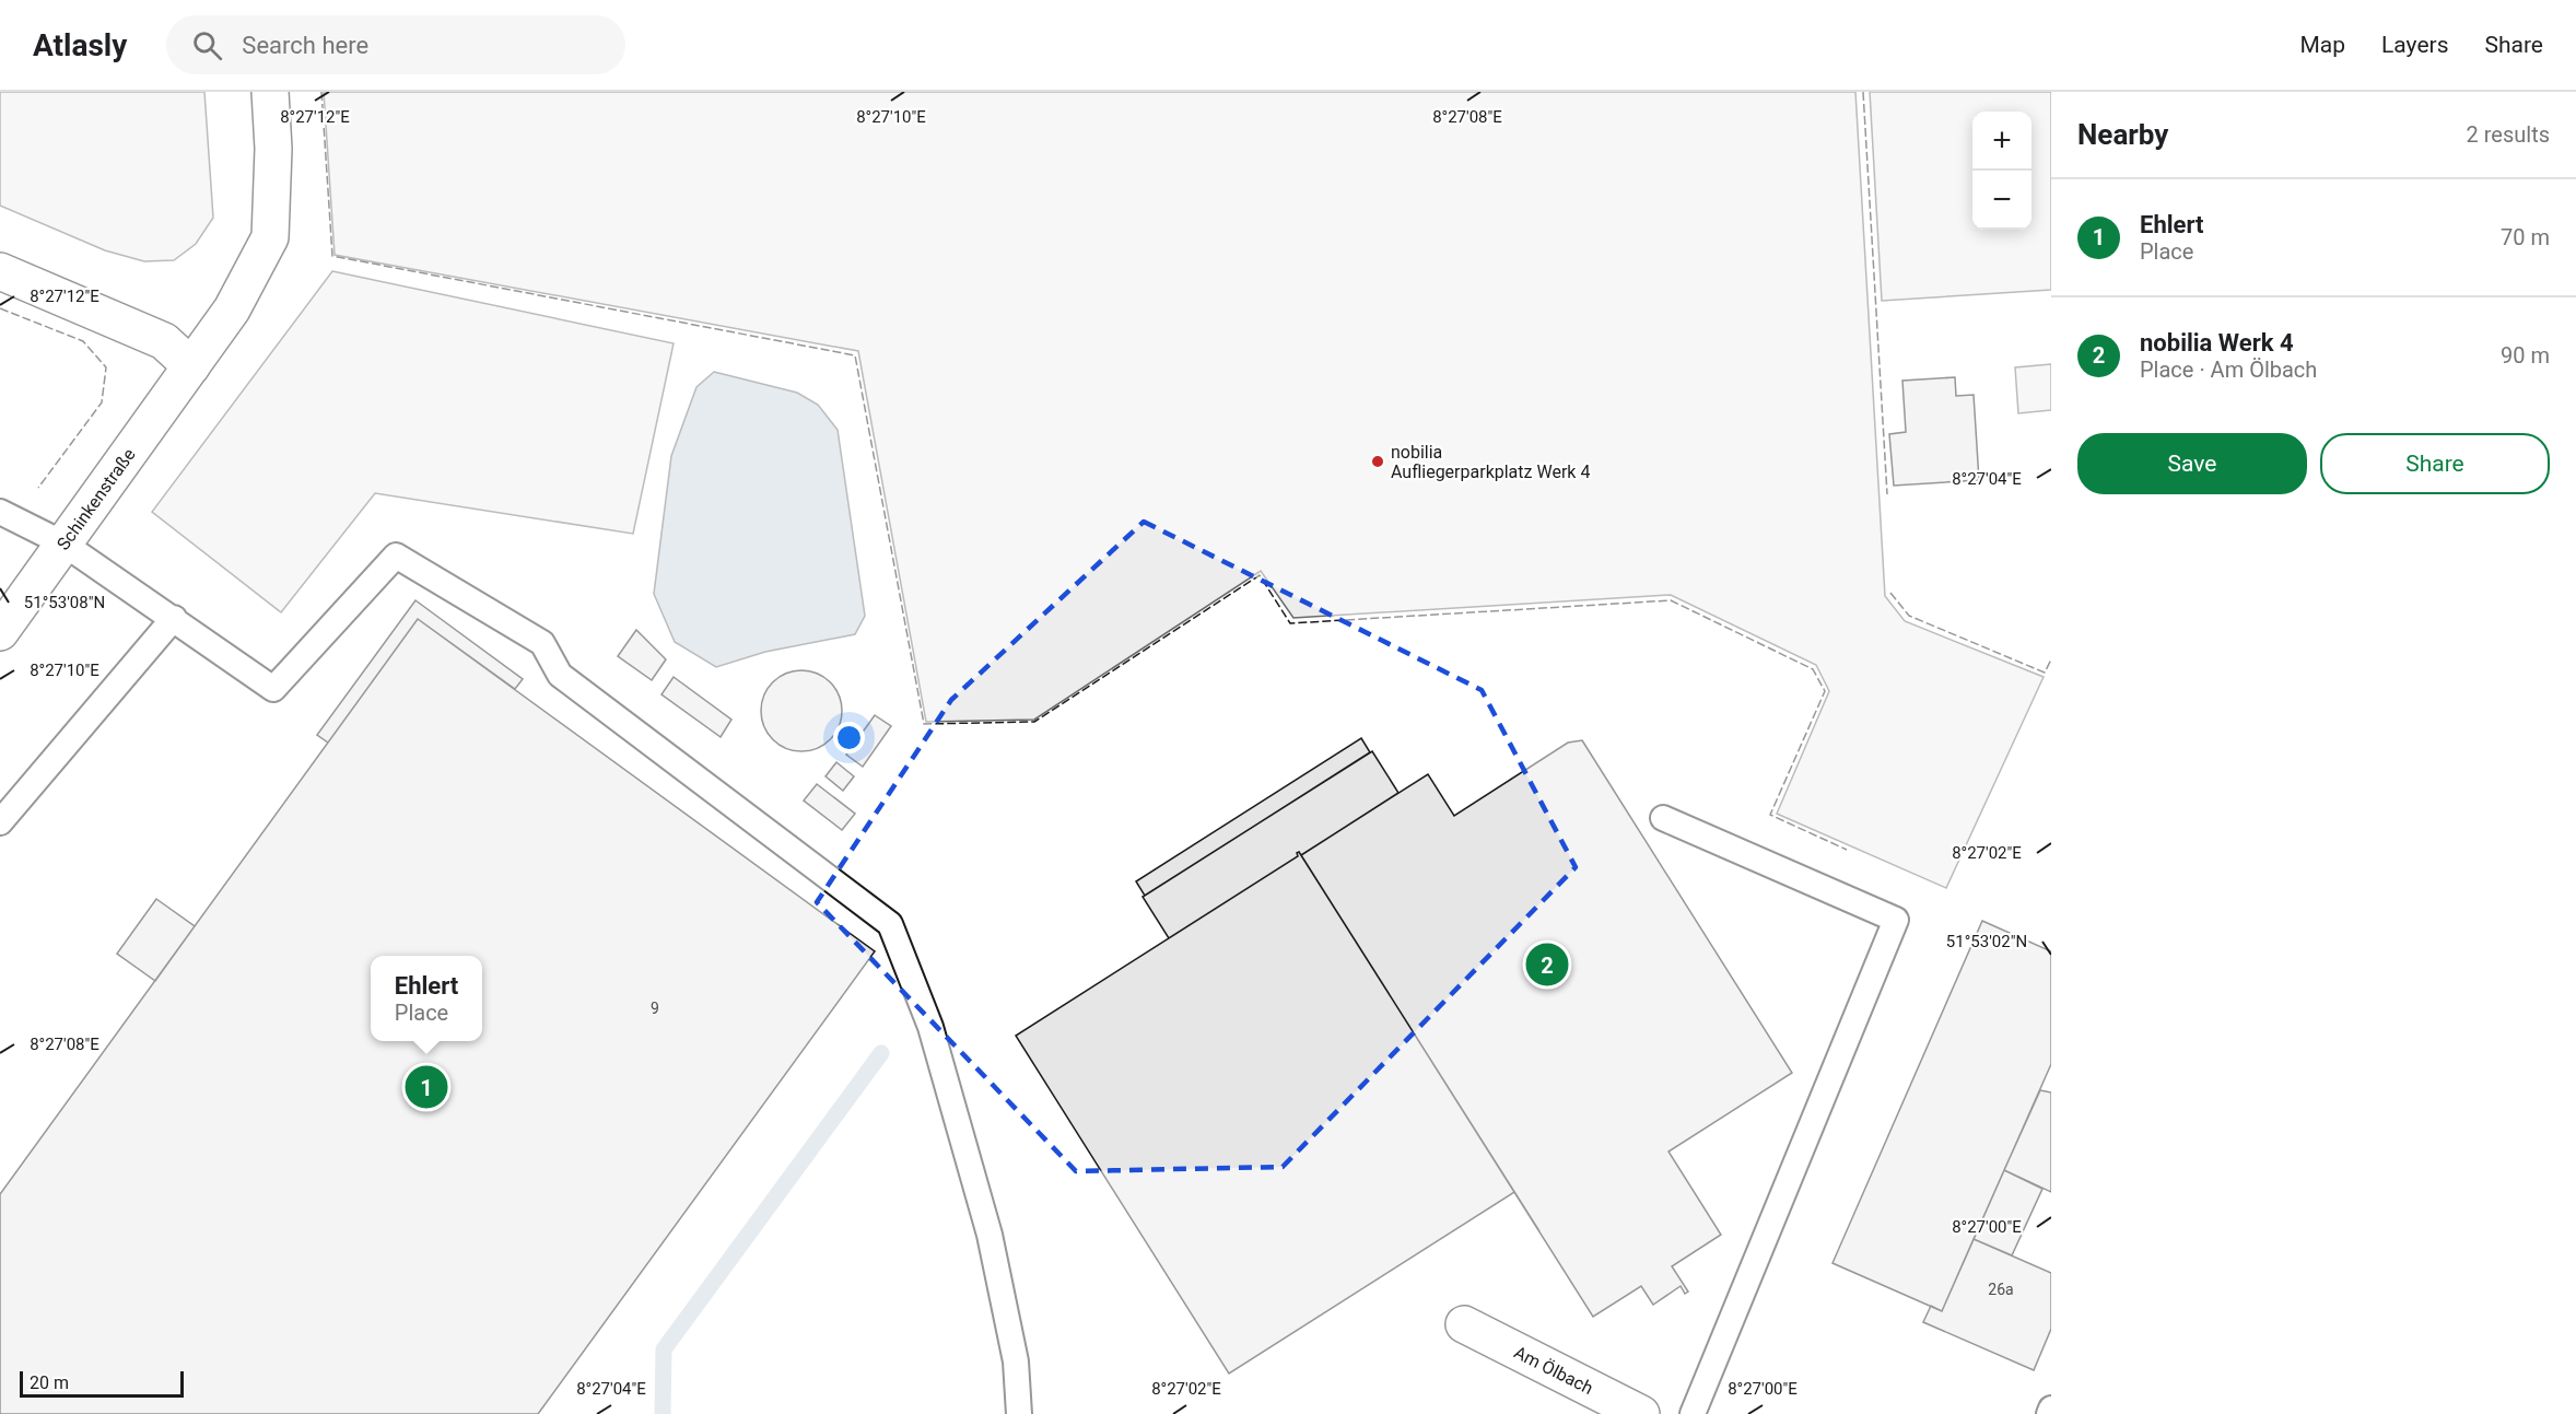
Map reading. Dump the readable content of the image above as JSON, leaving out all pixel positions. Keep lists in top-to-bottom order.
{
  "streets": {
    "street": ["Schinkenstraße", "Am Ölbach"]
  },
  "places": ["nobilia Aufliegerparkplatz Werk 4"],
  "house_numbers": ["9", "26a"],
  "scale_bar": "20 m",
  "page": {
    "header": "Atlasly",
    "search": "Search here",
    "nav": ["Map", "Layers", "Share"],
    "heading": ["Nearby", "2 results"],
    "map_buttons": ["+", "−"],
    "list": [
      {
        "mark": "1",
        "name": "Ehlert",
        "note": "Place",
        "value": "70 m"
      },
      {
        "mark": "2",
        "name": "nobilia Werk 4",
        "note": "Place · Am Ölbach",
        "value": "90 m"
      }
    ],
    "buttons": ["Save", "Share"],
    "pins": ["2", "1"],
    "popup": ["Ehlert", "Place"],
    "scale": "20 m"
  },
  "coordinates": [
    "8°27'12\"E",
    "8°27'10\"E",
    "8°27'08\"E",
    "8°27'04\"E",
    "51°53'08\"N",
    "8°27'02\"E",
    "51°53'02\"N",
    "8°27'00\"E"
  ]
}
